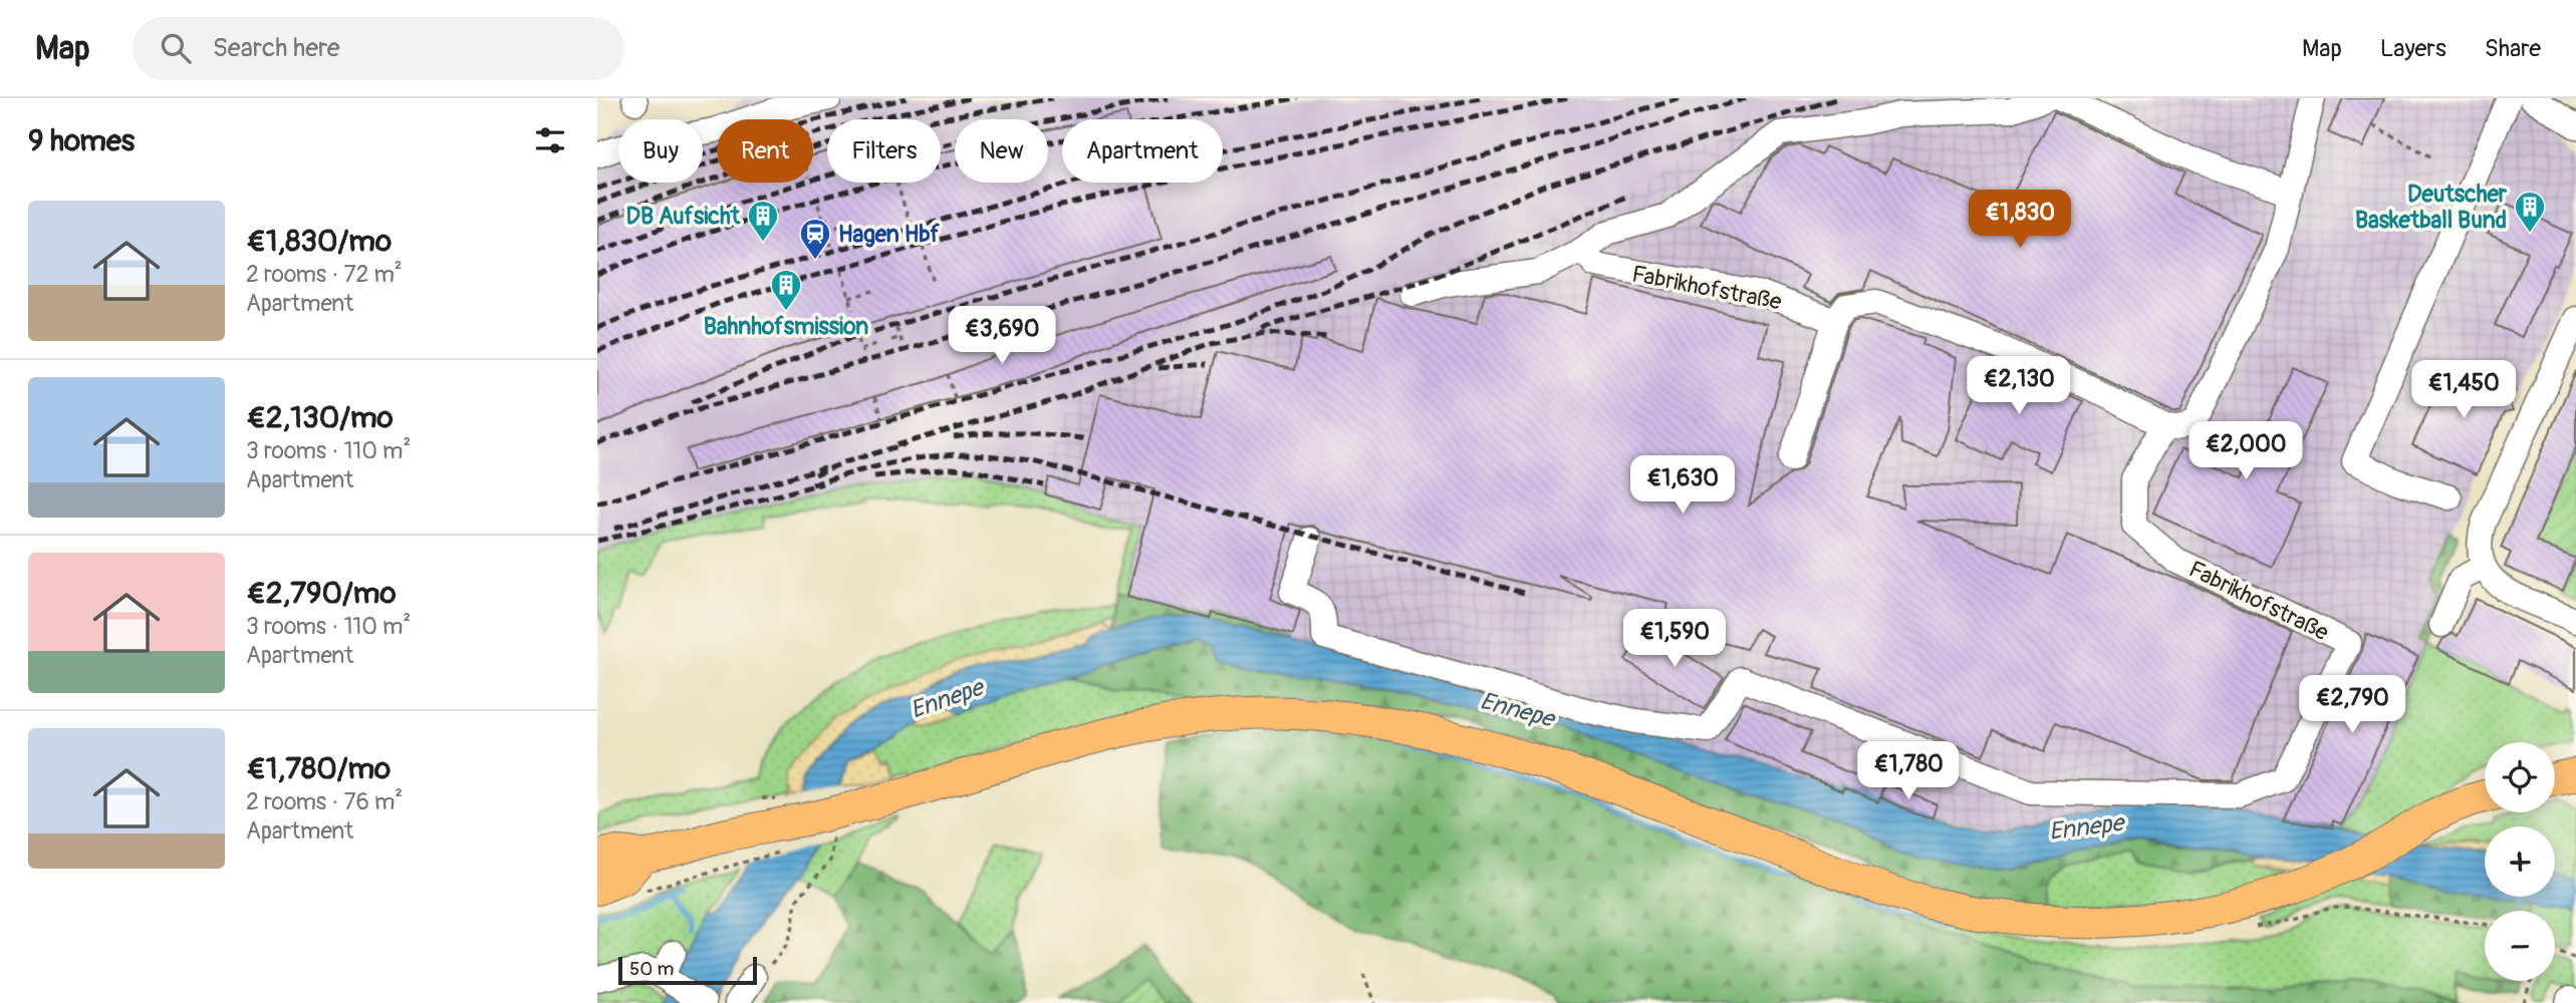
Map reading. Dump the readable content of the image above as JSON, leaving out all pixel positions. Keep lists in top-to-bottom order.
{
  "streets": {
    "street": ["Fabrikhofstraße"]
  },
  "water": ["Ennepe"],
  "places": {
    "building": ["Deutscher Basketball Bund", "DB Aufsicht", "Bahnhofsmission"],
    "station": ["Hagen Hbf"]
  },
  "scale_bar": "50 m",
  "page": {
    "header": "Map",
    "search": "Search here",
    "nav": ["Map", "Layers", "Share"],
    "heading": "9 homes",
    "chip": [
      "Buy",
      "Rent",
      "Filters",
      "New",
      "Apartment"
    ],
    "list": [
      {
        "name": "€1,830/mo",
        "note": "2 rooms · 72 m² · Apartment"
      },
      {
        "name": "€2,130/mo",
        "note": "3 rooms · 110 m² · Apartment"
      },
      {
        "name": "€2,790/mo",
        "note": "3 rooms · 110 m² · Apartment"
      },
      {
        "name": "€1,780/mo",
        "note": "2 rooms · 76 m² · Apartment"
      }
    ],
    "price": [
      "€1,830",
      "€3,690",
      "€2,130",
      "€1,450",
      "€2,000",
      "€1,630",
      "€1,590",
      "€2,790",
      "€1,780"
    ],
    "map_buttons": ["+", "−"],
    "scale": "50 m"
  }
}
